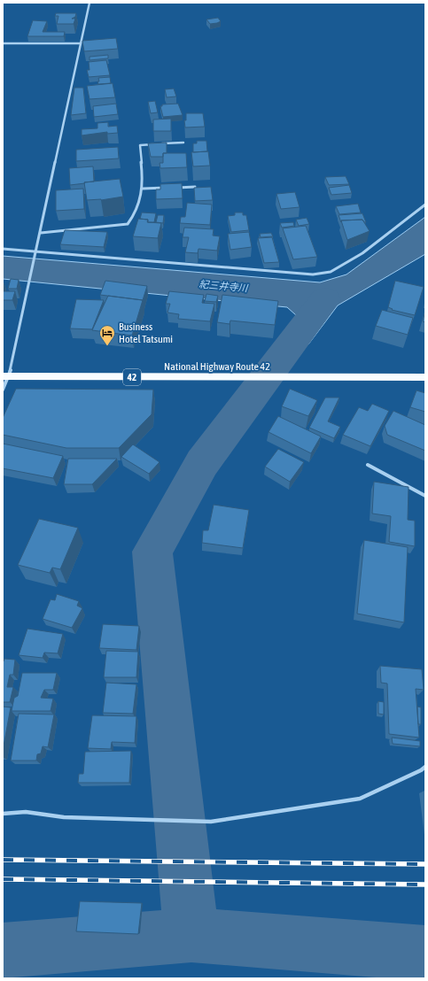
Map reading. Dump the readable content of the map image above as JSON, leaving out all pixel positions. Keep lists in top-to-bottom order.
{
  "streets": {
    "highway": ["National Highway Route 42", "42"]
  },
  "water": ["紀三井寺川"],
  "places": {
    "hotel": ["Business Hotel Tatsumi"]
  }
}
